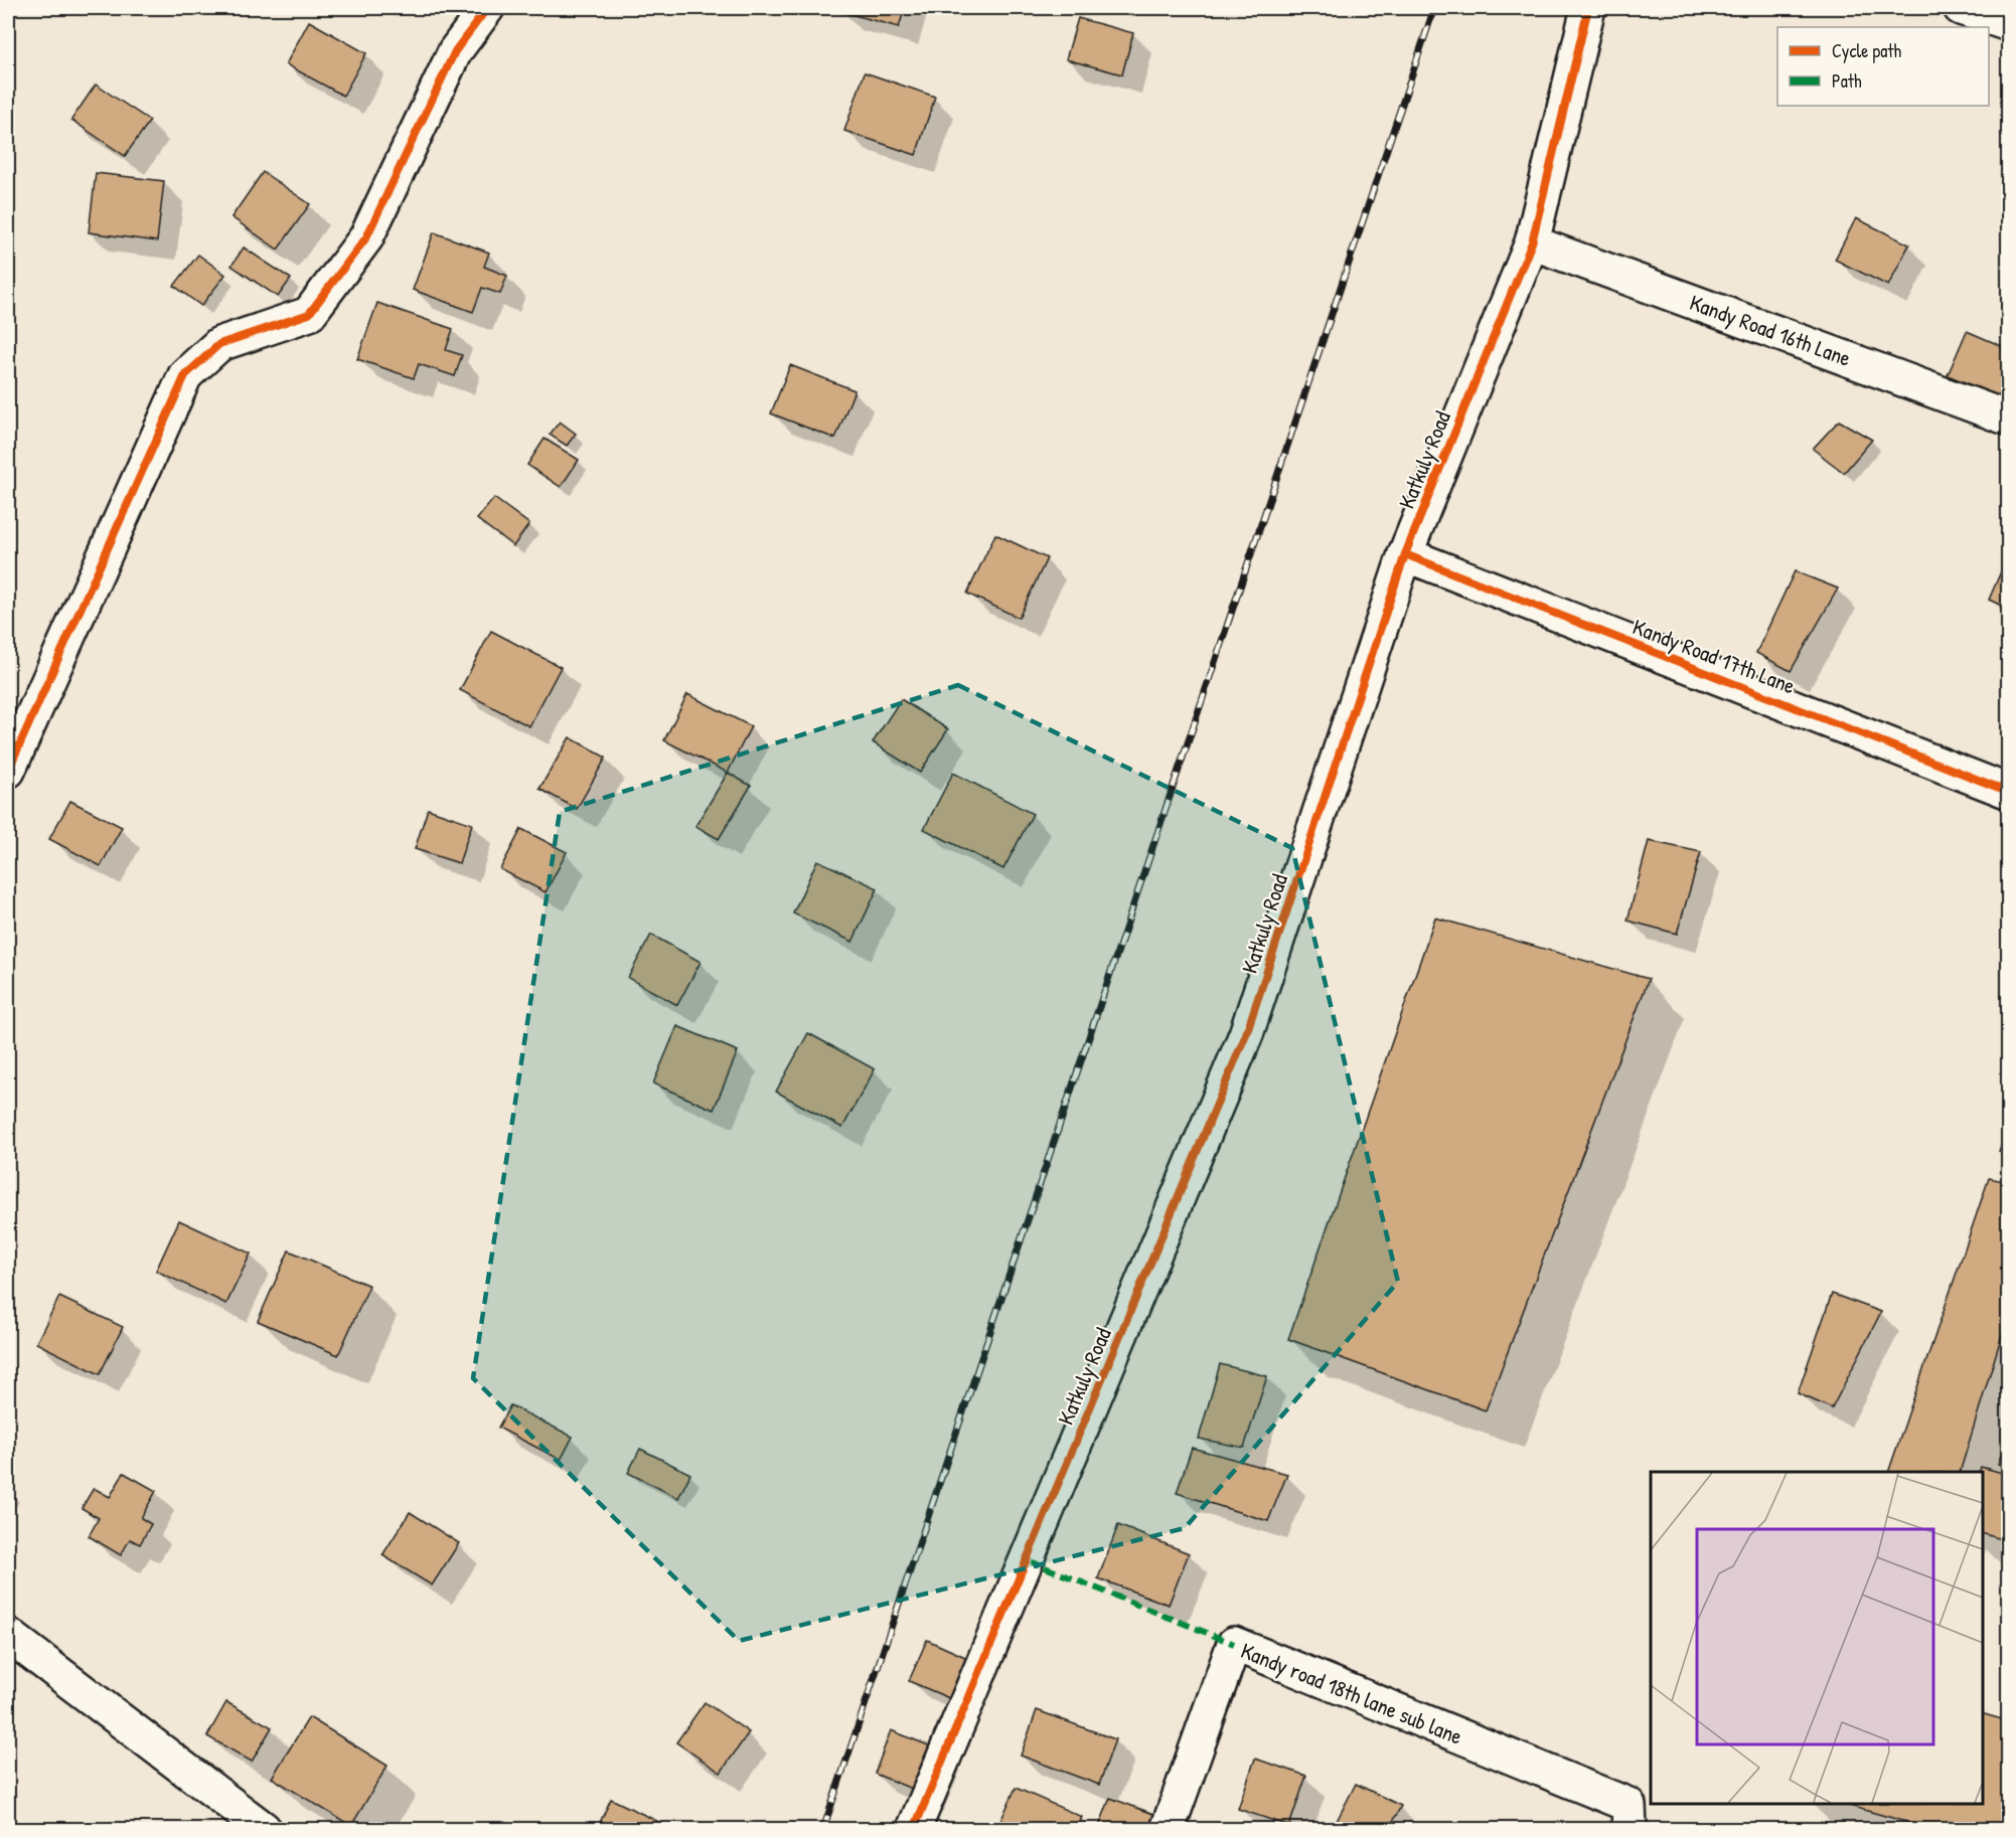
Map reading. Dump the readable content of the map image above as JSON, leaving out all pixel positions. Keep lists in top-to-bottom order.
{
  "streets": {
    "street": [
      "Kandy Road 16th Lane",
      "Katkuly Road",
      "Kandy Road 17th Lane",
      "Kandy road 18th lane sub lane"
    ]
  },
  "crossings": [
    ["Kandy Road 16th Lane", "Katkuly Road"],
    ["Katkuly Road", "Kandy Road 17th Lane"]
  ],
  "legend": ["Cycle path", "Path"]
}
